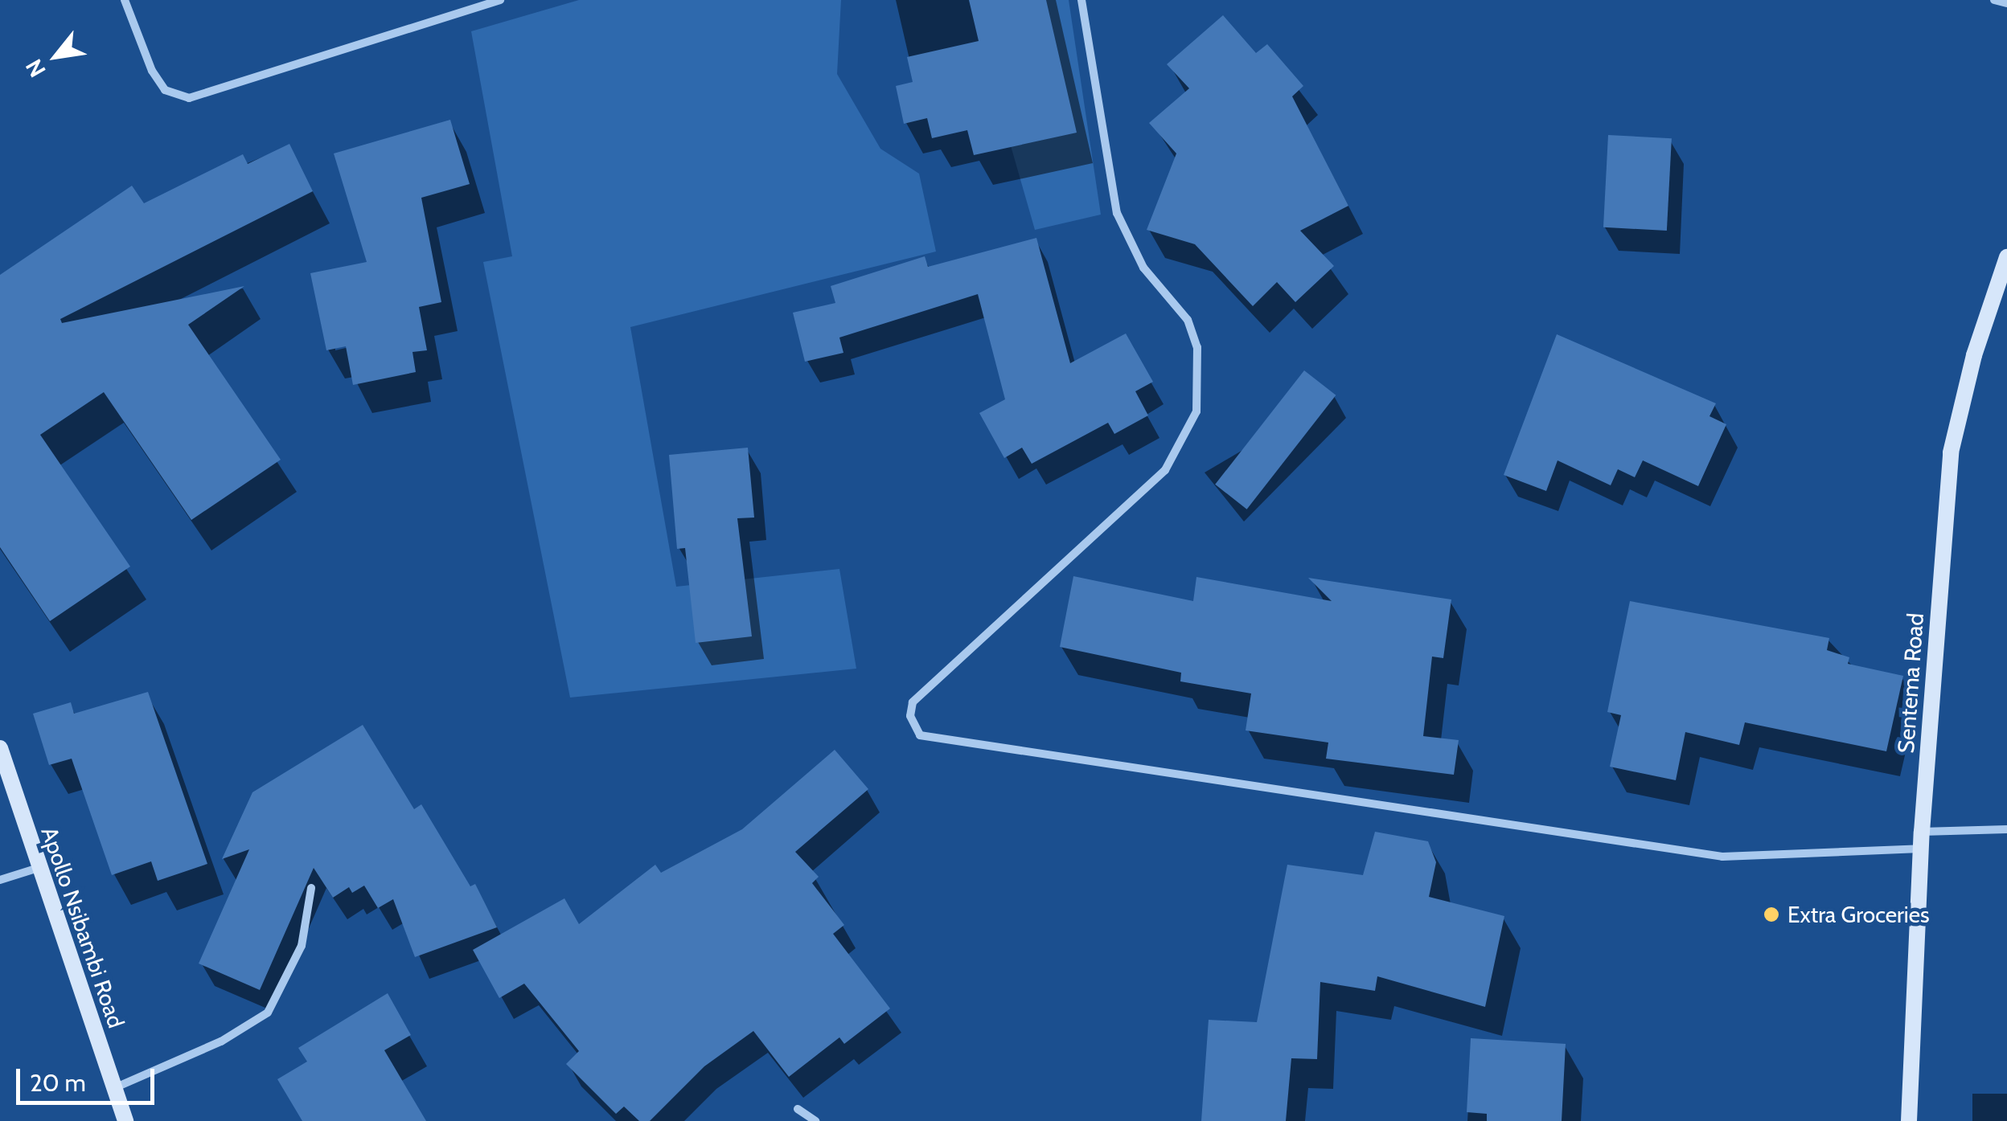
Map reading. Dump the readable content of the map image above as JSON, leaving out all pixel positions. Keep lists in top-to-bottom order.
{
  "streets": {
    "main road": ["Sentema Road", "Apollo Nsibambi Road"]
  },
  "places": ["Extra Groceries"],
  "scale_bar": "20 m",
  "north": "bottom left"
}
